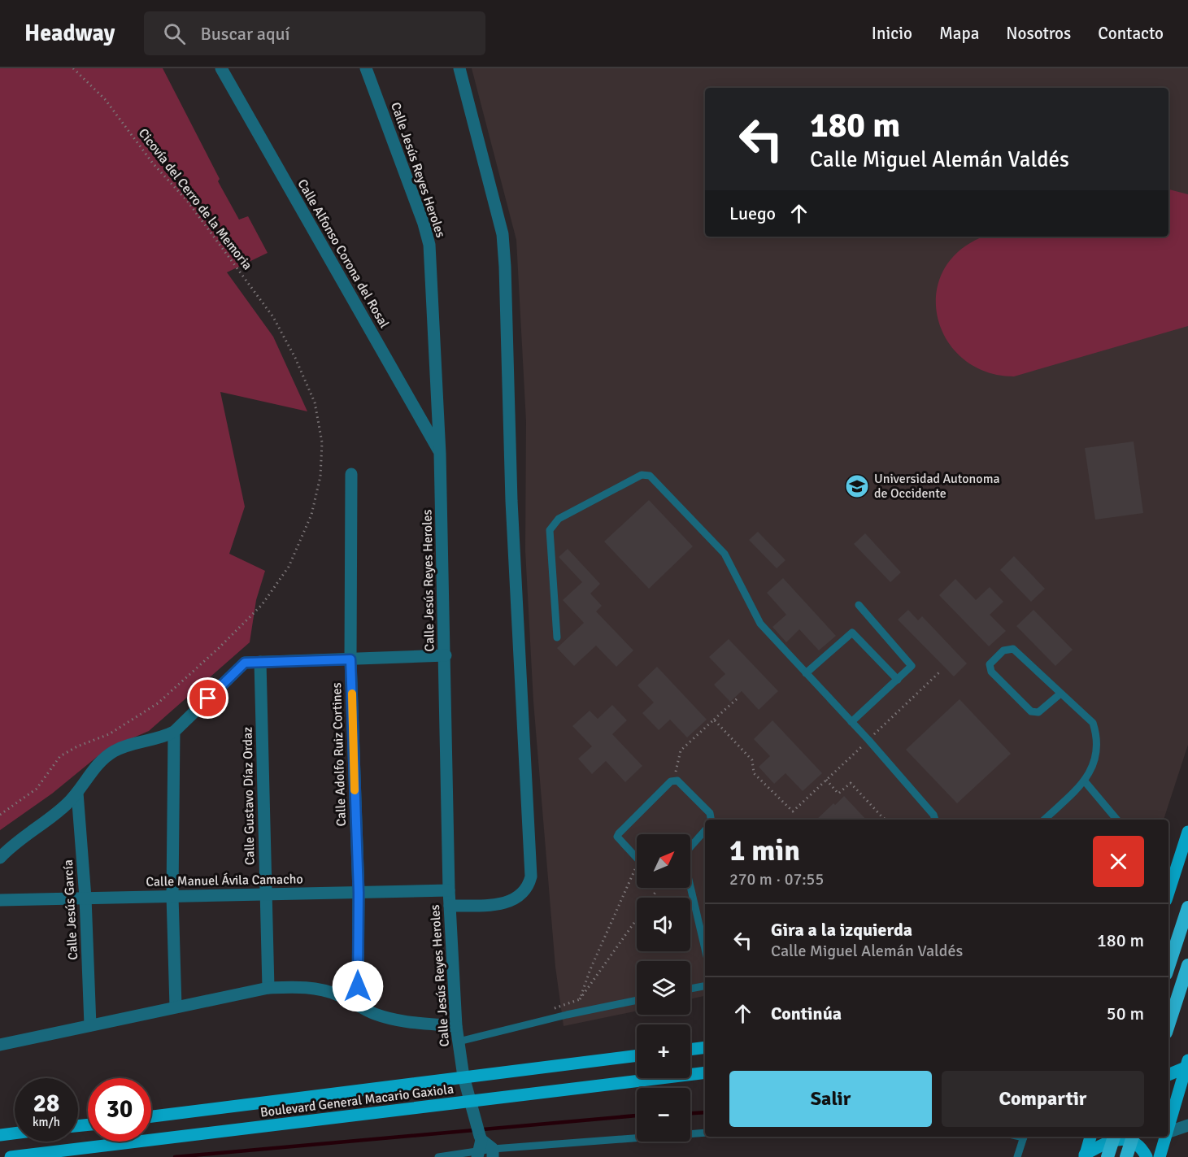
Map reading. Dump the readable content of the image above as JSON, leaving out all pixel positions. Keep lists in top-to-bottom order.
{
  "streets": {
    "main road": ["Boulevard General Macario Gaxiola"],
    "street": [
      "Calle Jesús Reyes Heroles",
      "Calle Alfonso Corona del Rosal",
      "Calle Adolfo Ruiz Cortines",
      "Calle Gustavo Díaz Ordaz",
      "Calle Manuel Ávila Camacho",
      "Calle Jesús García"
    ],
    "path": ["Cicovía del Cerro de la Memoria"]
  },
  "crossings": [
    ["Calle Jesús Reyes Heroles", "Calle Alfonso Corona del Rosal"],
    ["Calle Jesús Reyes Heroles", "Calle Manuel Ávila Camacho"],
    ["Calle Jesús Reyes Heroles", "Boulevard General Macario Gaxiola"],
    ["Calle Adolfo Ruiz Cortines", "Calle Manuel Ávila Camacho"],
    ["Calle Gustavo Díaz Ordaz", "Calle Manuel Ávila Camacho"],
    ["Calle Manuel Ávila Camacho", "Calle Jesús García"]
  ],
  "places": {
    "school or university": ["Universidad Autonoma de Occidente"]
  },
  "north": "top right",
  "page": {
    "header": "Headway",
    "search": "Buscar aquí",
    "nav": [
      "Inicio",
      "Mapa",
      "Nosotros",
      "Contacto"
    ],
    "turn": ["180 m", "Calle Miguel Alemán Valdés"],
    "then": "Luego",
    "heading": ["1 min", "270 m · 07:55"],
    "map_buttons": ["+", "−"],
    "list": [
      {
        "name": "Gira a la izquierda",
        "note": "Calle Miguel Alemán Valdés",
        "value": "180 m"
      },
      {
        "name": "Continúa",
        "value": "50 m"
      }
    ],
    "buttons": ["Salir", "Compartir"],
    "speed": "28 km/h",
    "limit": "30"
  }
}
